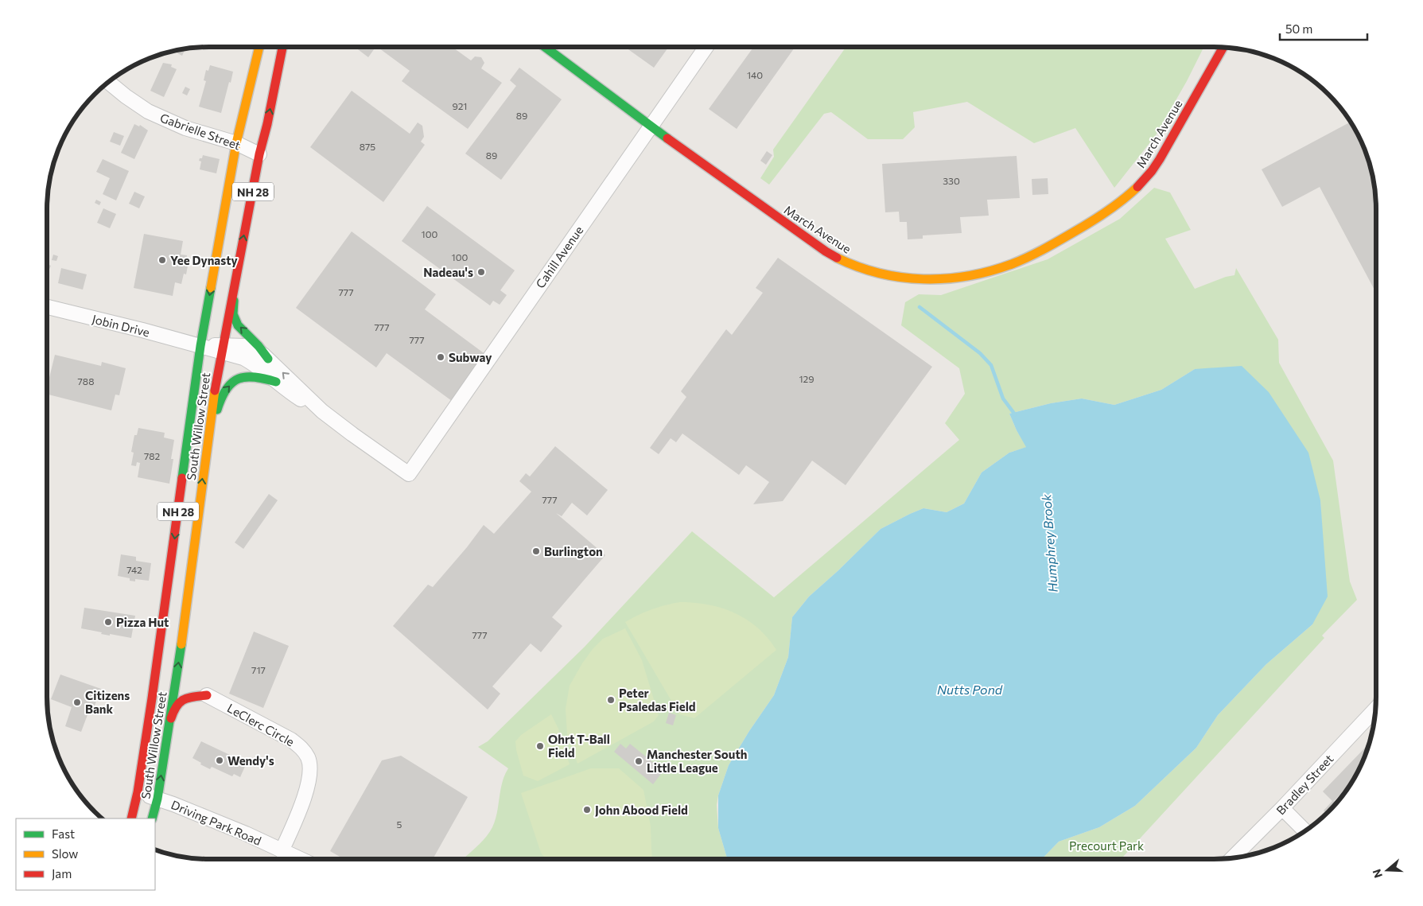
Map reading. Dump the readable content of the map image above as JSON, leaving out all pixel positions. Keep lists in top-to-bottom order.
{
  "streets": {
    "main road": ["March Avenue", "NH 28", "South Willow Street"],
    "street": [
      "Gabrielle Street",
      "Cahill Avenue",
      "Jobin Drive",
      "LeClerc Circle",
      "Bradley Street",
      "Driving Park Road"
    ]
  },
  "crossings": [
    ["Gabrielle Street", "South Willow Street"],
    ["March Avenue", "Cahill Avenue"],
    ["Jobin Drive", "South Willow Street"],
    ["South Willow Street", "Driving Park Road"],
    ["LeClerc Circle", "Driving Park Road"]
  ],
  "water": ["Humphrey Brook", "Nutts Pond"],
  "parks": ["Precourt Park"],
  "places": [
    "Yee Dynasty",
    "Nadeau's",
    "Subway",
    "Burlington",
    "Pizza Hut",
    "Peter Psaledas Field",
    "Citizens Bank",
    "Ohrt T-Ball Field",
    "Wendy's",
    "Manchester South Little League",
    "John Abood Field"
  ],
  "house_numbers": [
    "140",
    "921",
    "89",
    "875",
    "89",
    "330",
    "100",
    "100",
    "777",
    "777",
    "777",
    "129",
    "788",
    "782",
    "777",
    "742",
    "777",
    "717",
    "5"
  ],
  "legend": ["Fast", "Slow", "Jam"],
  "scale_bar": "50 m",
  "north": "left"
}
